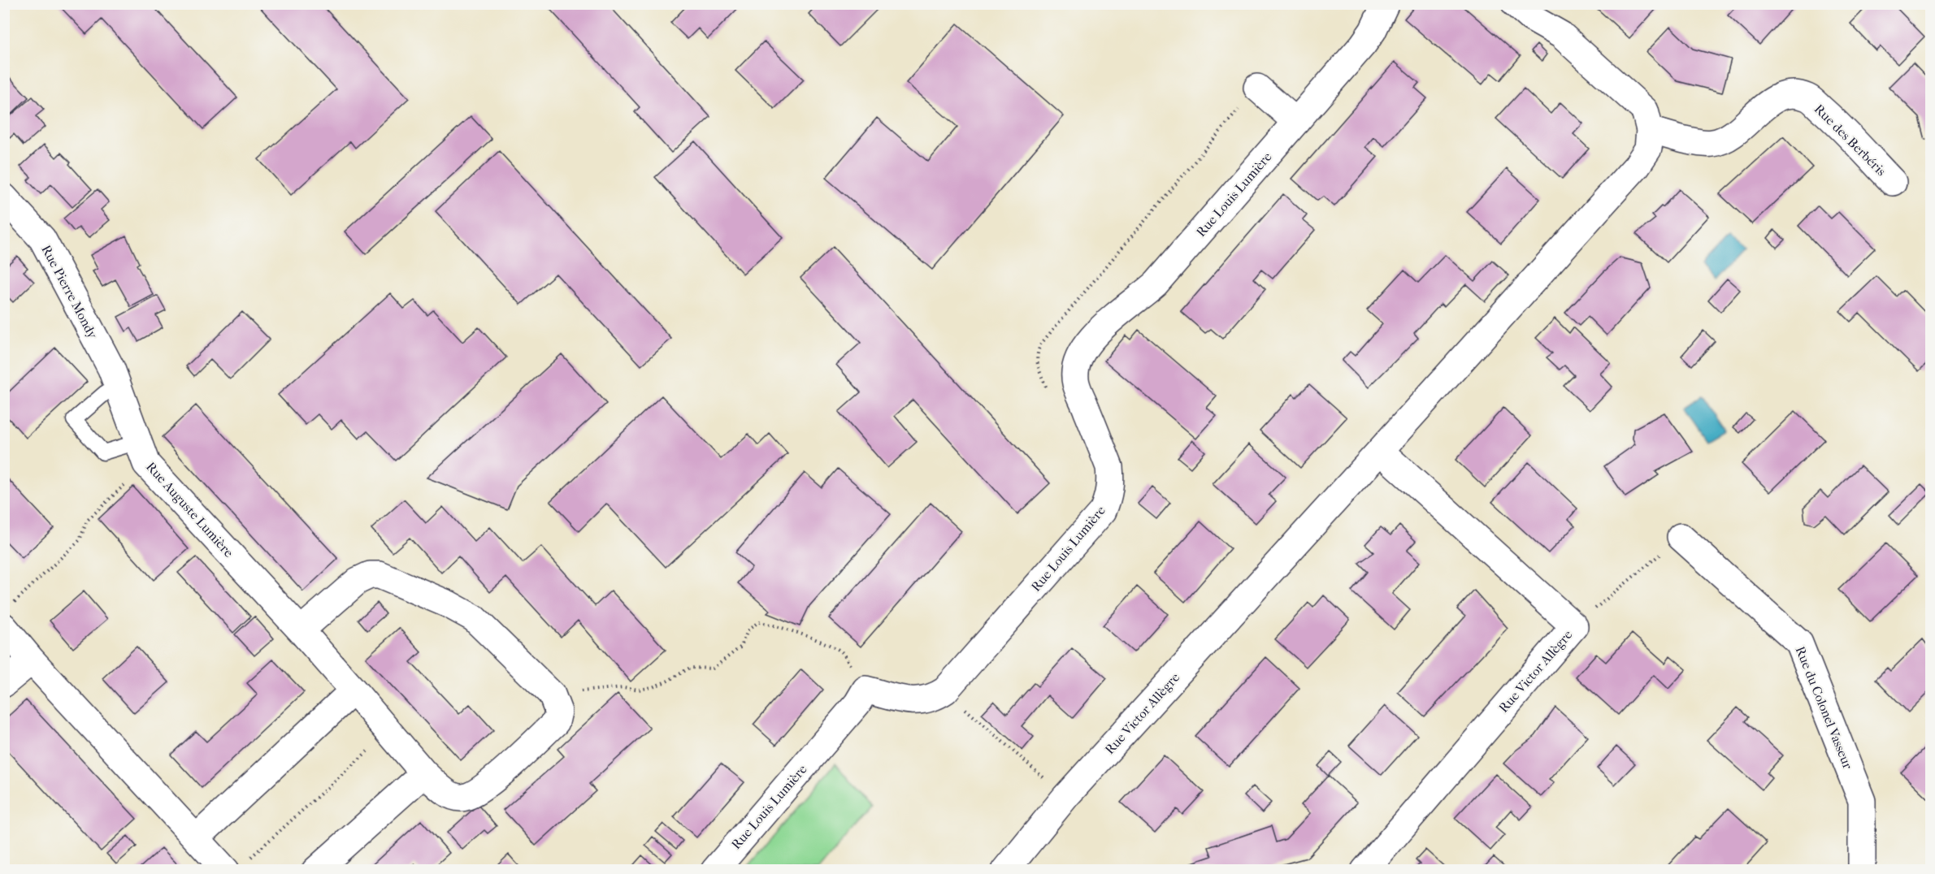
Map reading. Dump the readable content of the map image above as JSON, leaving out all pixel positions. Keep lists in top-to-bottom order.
{
  "streets": {
    "street": [
      "Rue des Berbéris",
      "Rue Louis Lumière",
      "Rue Pierre Mondy",
      "Rue Auguste Lumière",
      "Rue Victor Allègre",
      "Rue du Colonel Vasseur"
    ]
  },
  "crossings": [
    ["Rue des Berbéris", "Rue Victor Allègre"],
    ["Rue Pierre Mondy", "Rue Auguste Lumière"]
  ]
}
